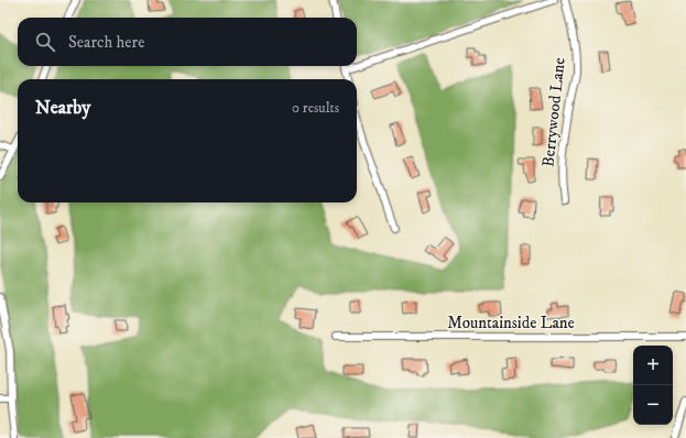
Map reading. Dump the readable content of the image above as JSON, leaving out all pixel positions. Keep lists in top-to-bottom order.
{
  "streets": {
    "street": ["Berrywood Lane", "Mountainside Lane"]
  },
  "page": {
    "search": "Search here",
    "heading": ["Nearby", "0 results"],
    "map_buttons": ["+", "−"]
  }
}
